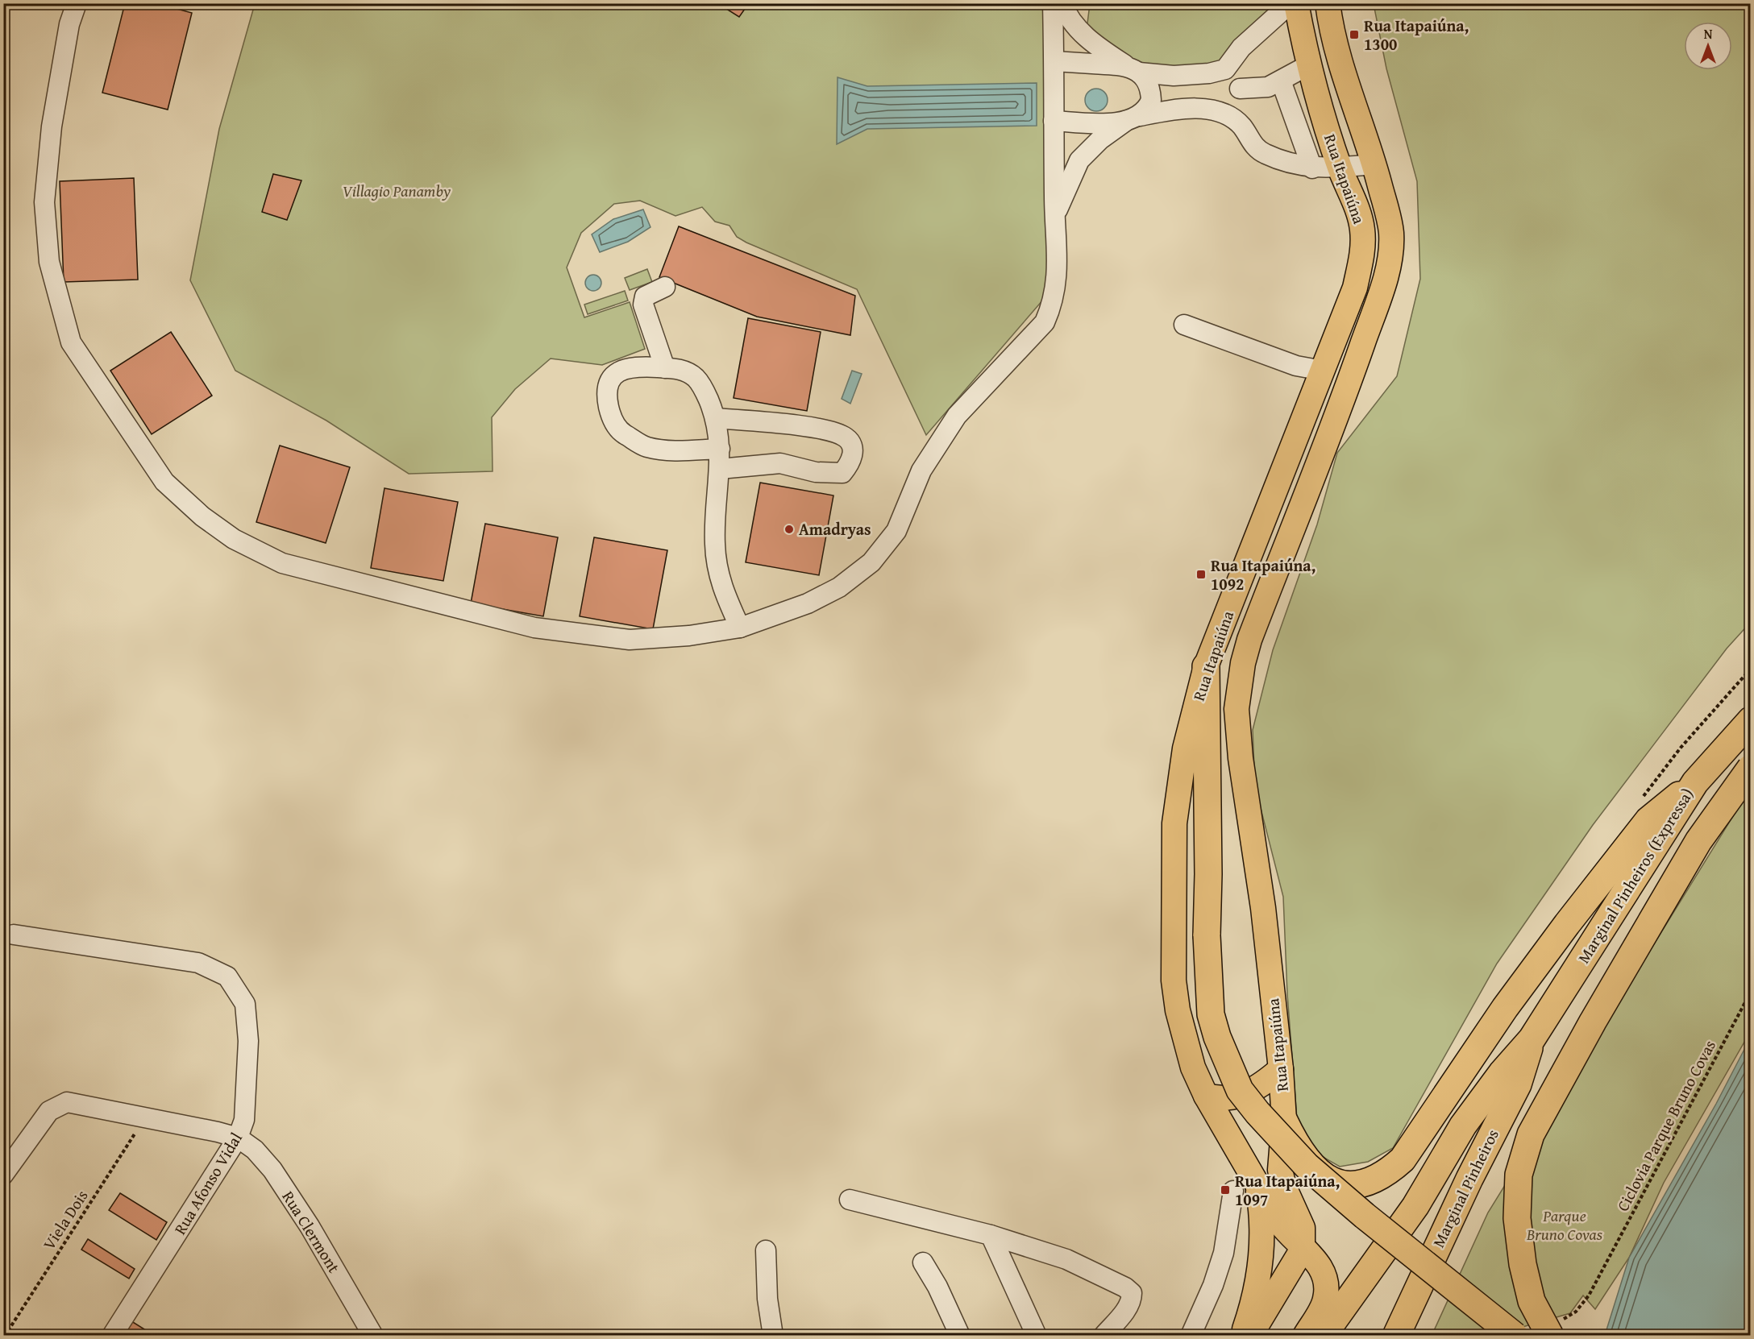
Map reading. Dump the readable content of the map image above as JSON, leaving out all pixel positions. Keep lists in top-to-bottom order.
{
  "streets": {
    "highway": ["Marginal Pinheiros (Expressa)", "Marginal Pinheiros"],
    "main road": ["Rua Itapaiúna"],
    "street": ["Rua Afonso Vidal", "Rua Clermont"],
    "path": ["Ciclovia Parque Bruno Covas", "Viela Dois"]
  },
  "crossings": [
    ["Marginal Pinheiros (Expressa)", "Marginal Pinheiros"],
    ["Rua Afonso Vidal", "Rua Clermont"]
  ],
  "parks": ["Villagio Panamby", "Parque Bruno Covas"],
  "places": {
    "transit": ["Rua Itapaiúna, 1300", "Rua Itapaiúna, 1092", "Rua Itapaiúna, 1097"],
    "other": ["Amadryas"]
  },
  "north": "top"
}
